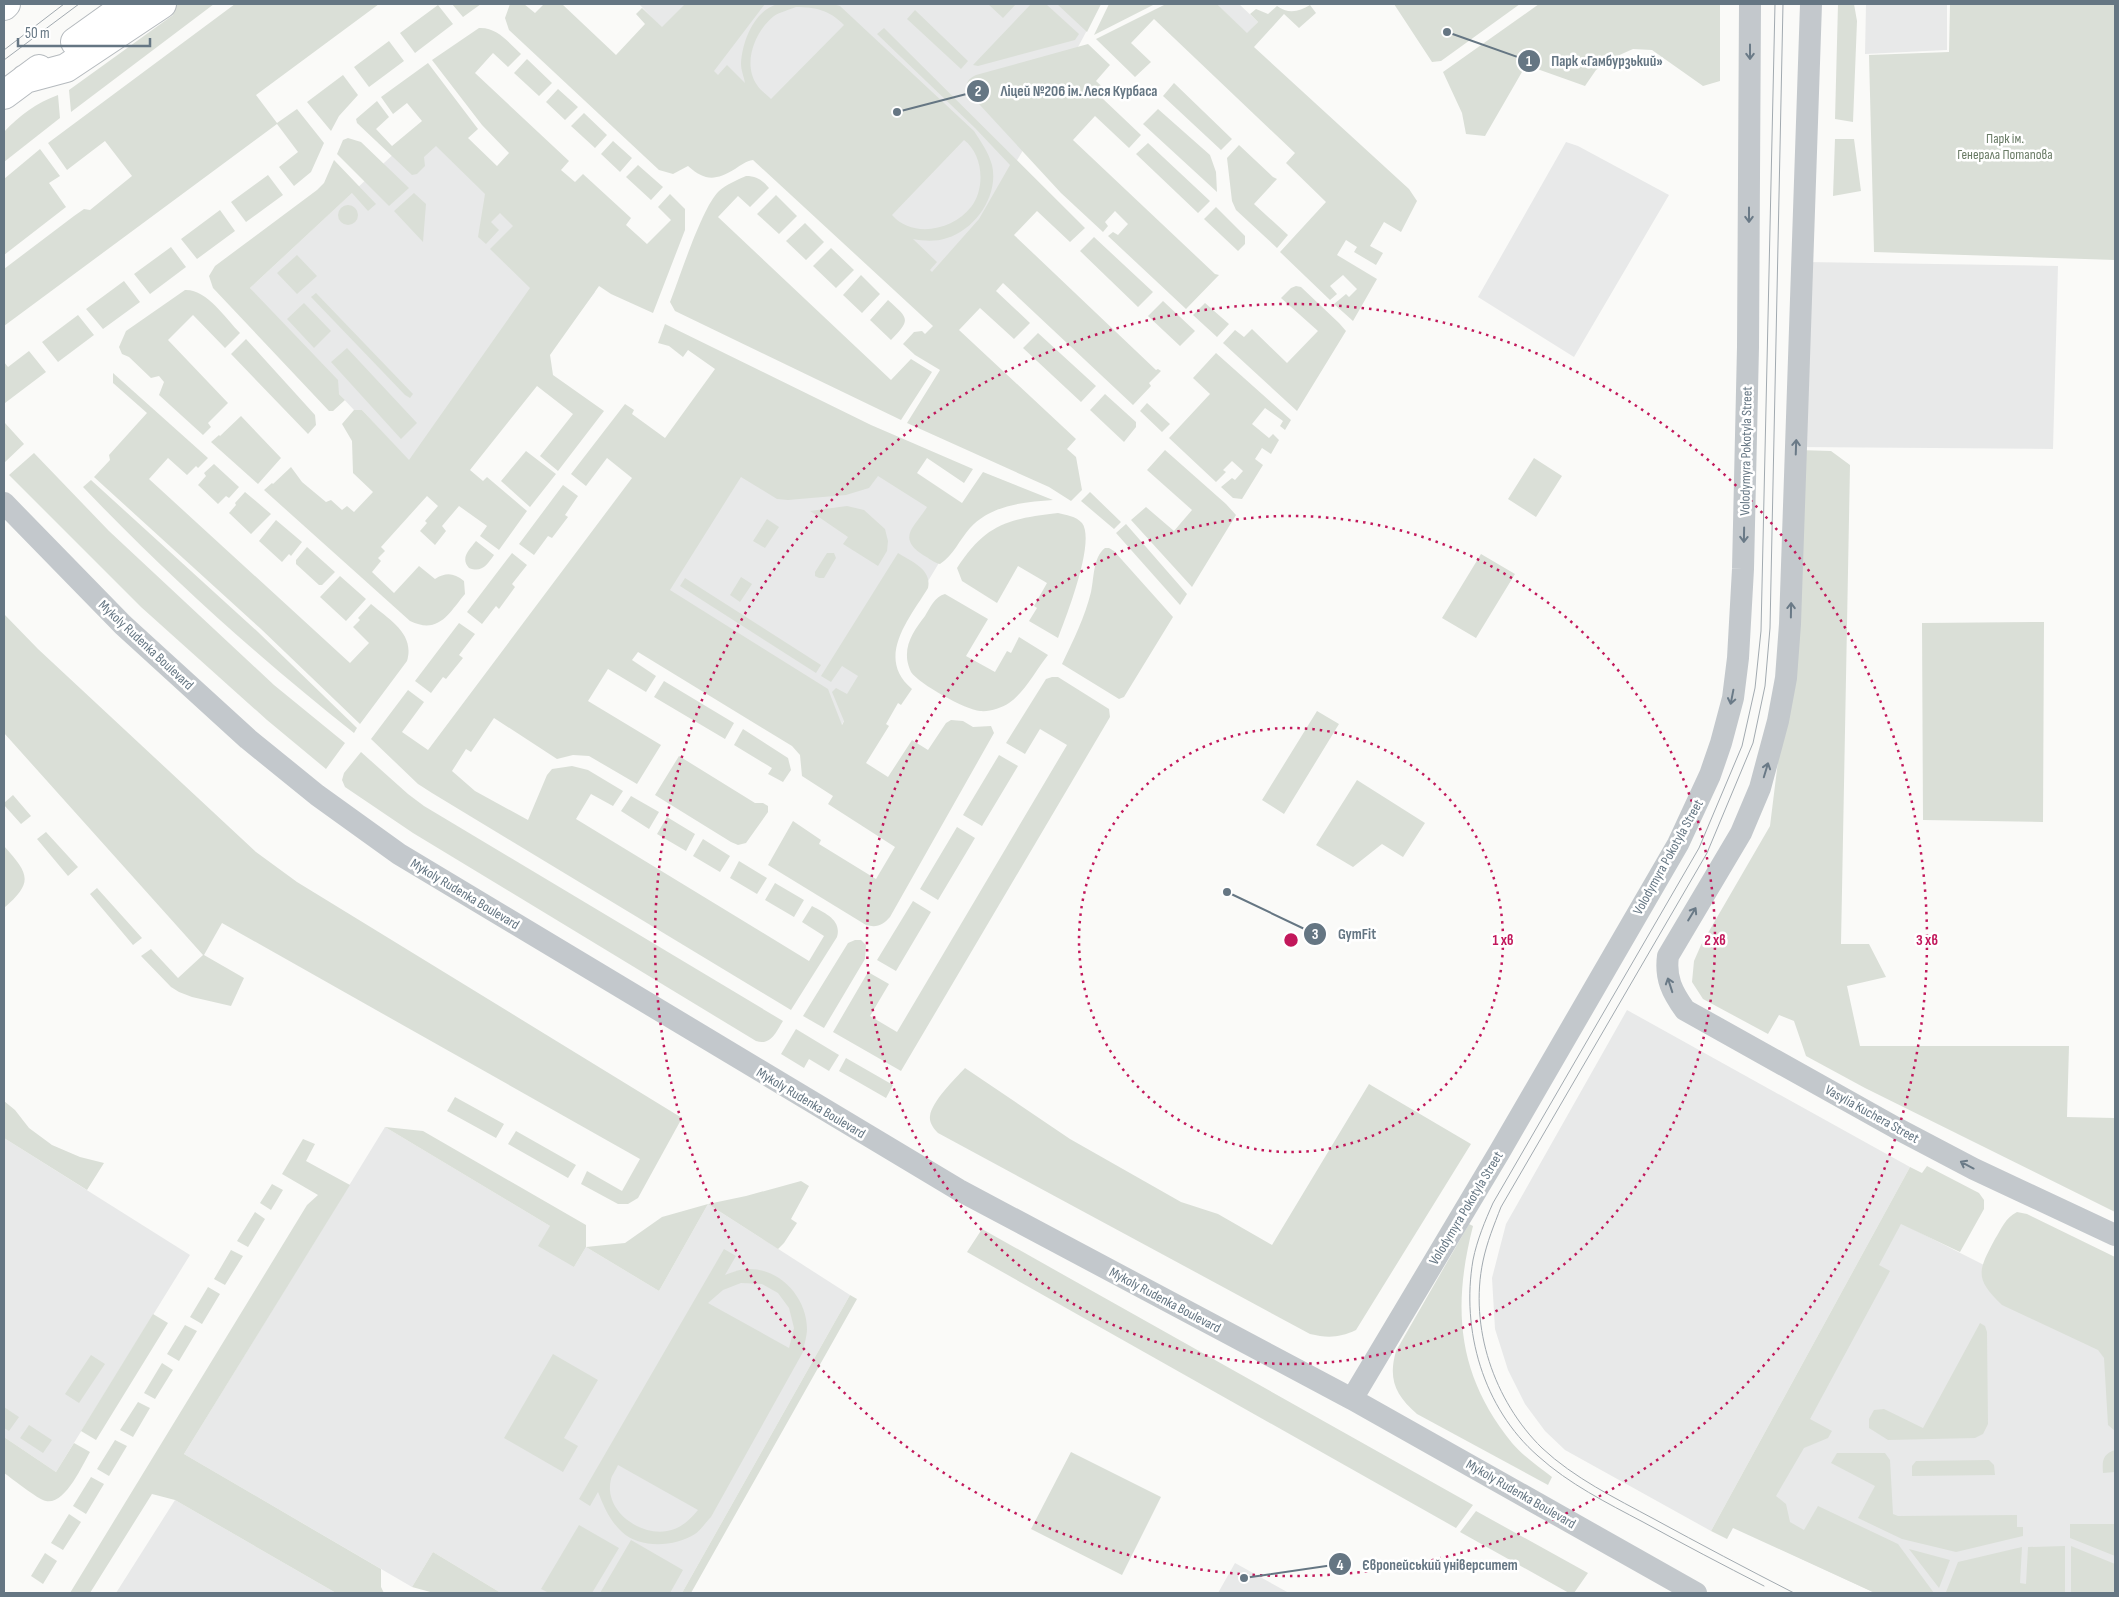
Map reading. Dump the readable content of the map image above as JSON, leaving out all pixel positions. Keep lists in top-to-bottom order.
{
  "streets": {
    "street": ["Volodymyra Pokotyla Street", "Mykoly Rudenka Boulevard", "Vasylia Kuchera Street"]
  },
  "crossings": [
    ["Volodymyra Pokotyla Street", "Mykoly Rudenka Boulevard"]
  ],
  "one_way": ["Volodymyra Pokotyla Street", "Vasylia Kuchera Street"],
  "parks": ["Парк ім. Генерала Потапова"],
  "places": [
    "Парк «Гамбурзький»",
    "Ліцей №206 ім. Леся Курбаса",
    "GymFit",
    "Європейський університет"
  ],
  "scale_bar": "50 m",
  "rings": ["1 хв", "2 хв", "3 хв"]
}
